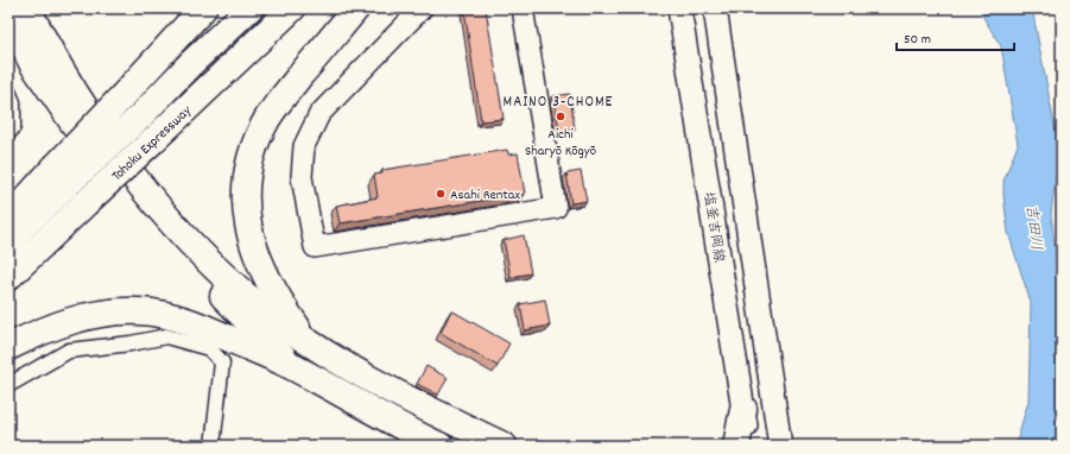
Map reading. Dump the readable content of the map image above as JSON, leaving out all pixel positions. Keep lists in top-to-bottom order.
{
  "streets": {
    "highway": ["Tohoku Expressway"],
    "main road": ["塩釜吉岡線"]
  },
  "districts": ["MAINO 3-CHOME"],
  "water": ["吉田川"],
  "places": ["Aichi Sharyō Kōgyō", "Asahi Rentax"],
  "scale_bar": "50 m"
}
